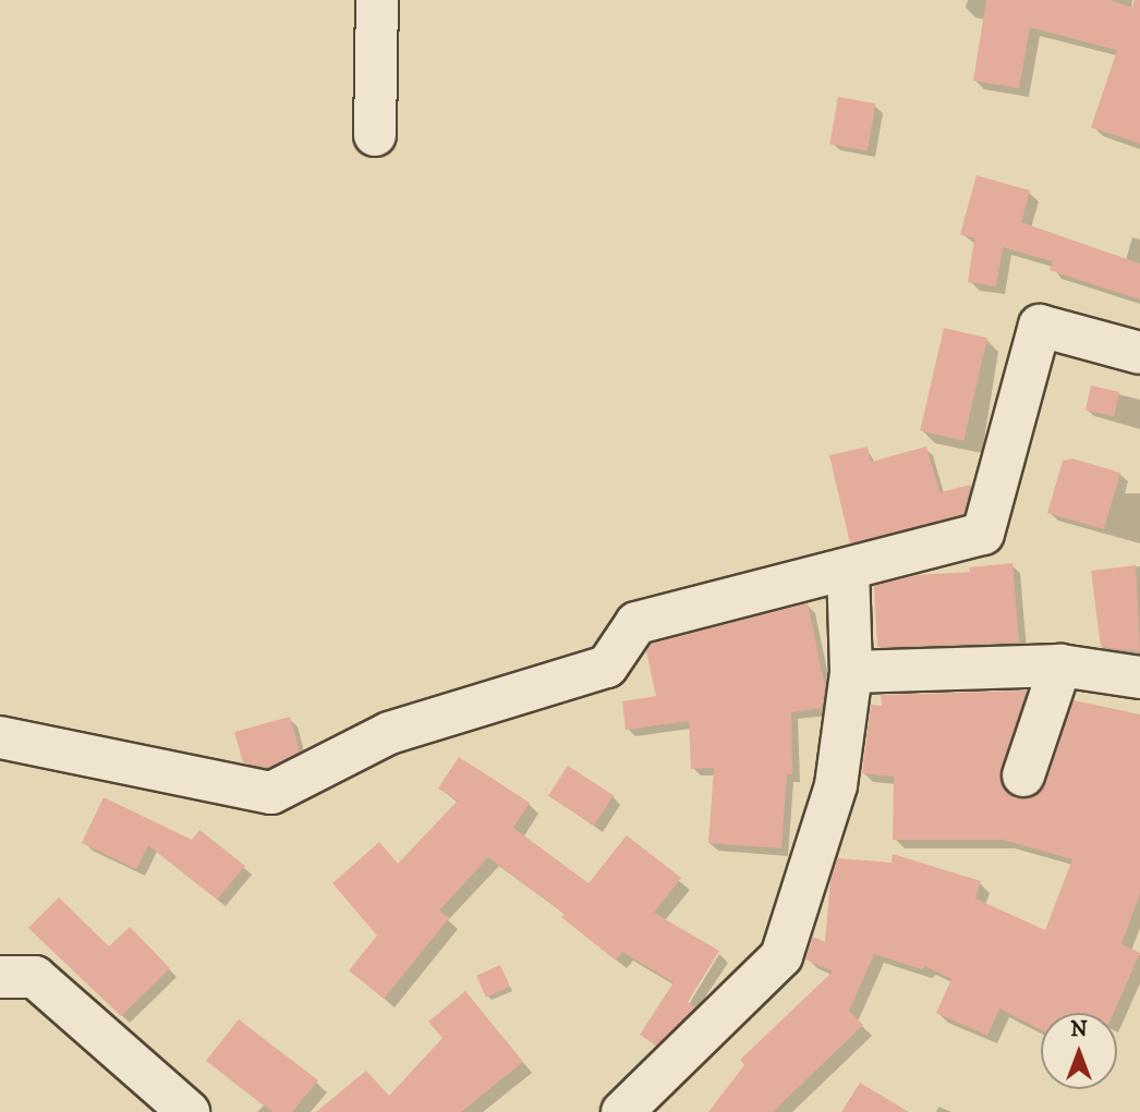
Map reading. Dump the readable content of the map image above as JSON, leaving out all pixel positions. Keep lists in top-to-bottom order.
{
  "north": "top"
}
